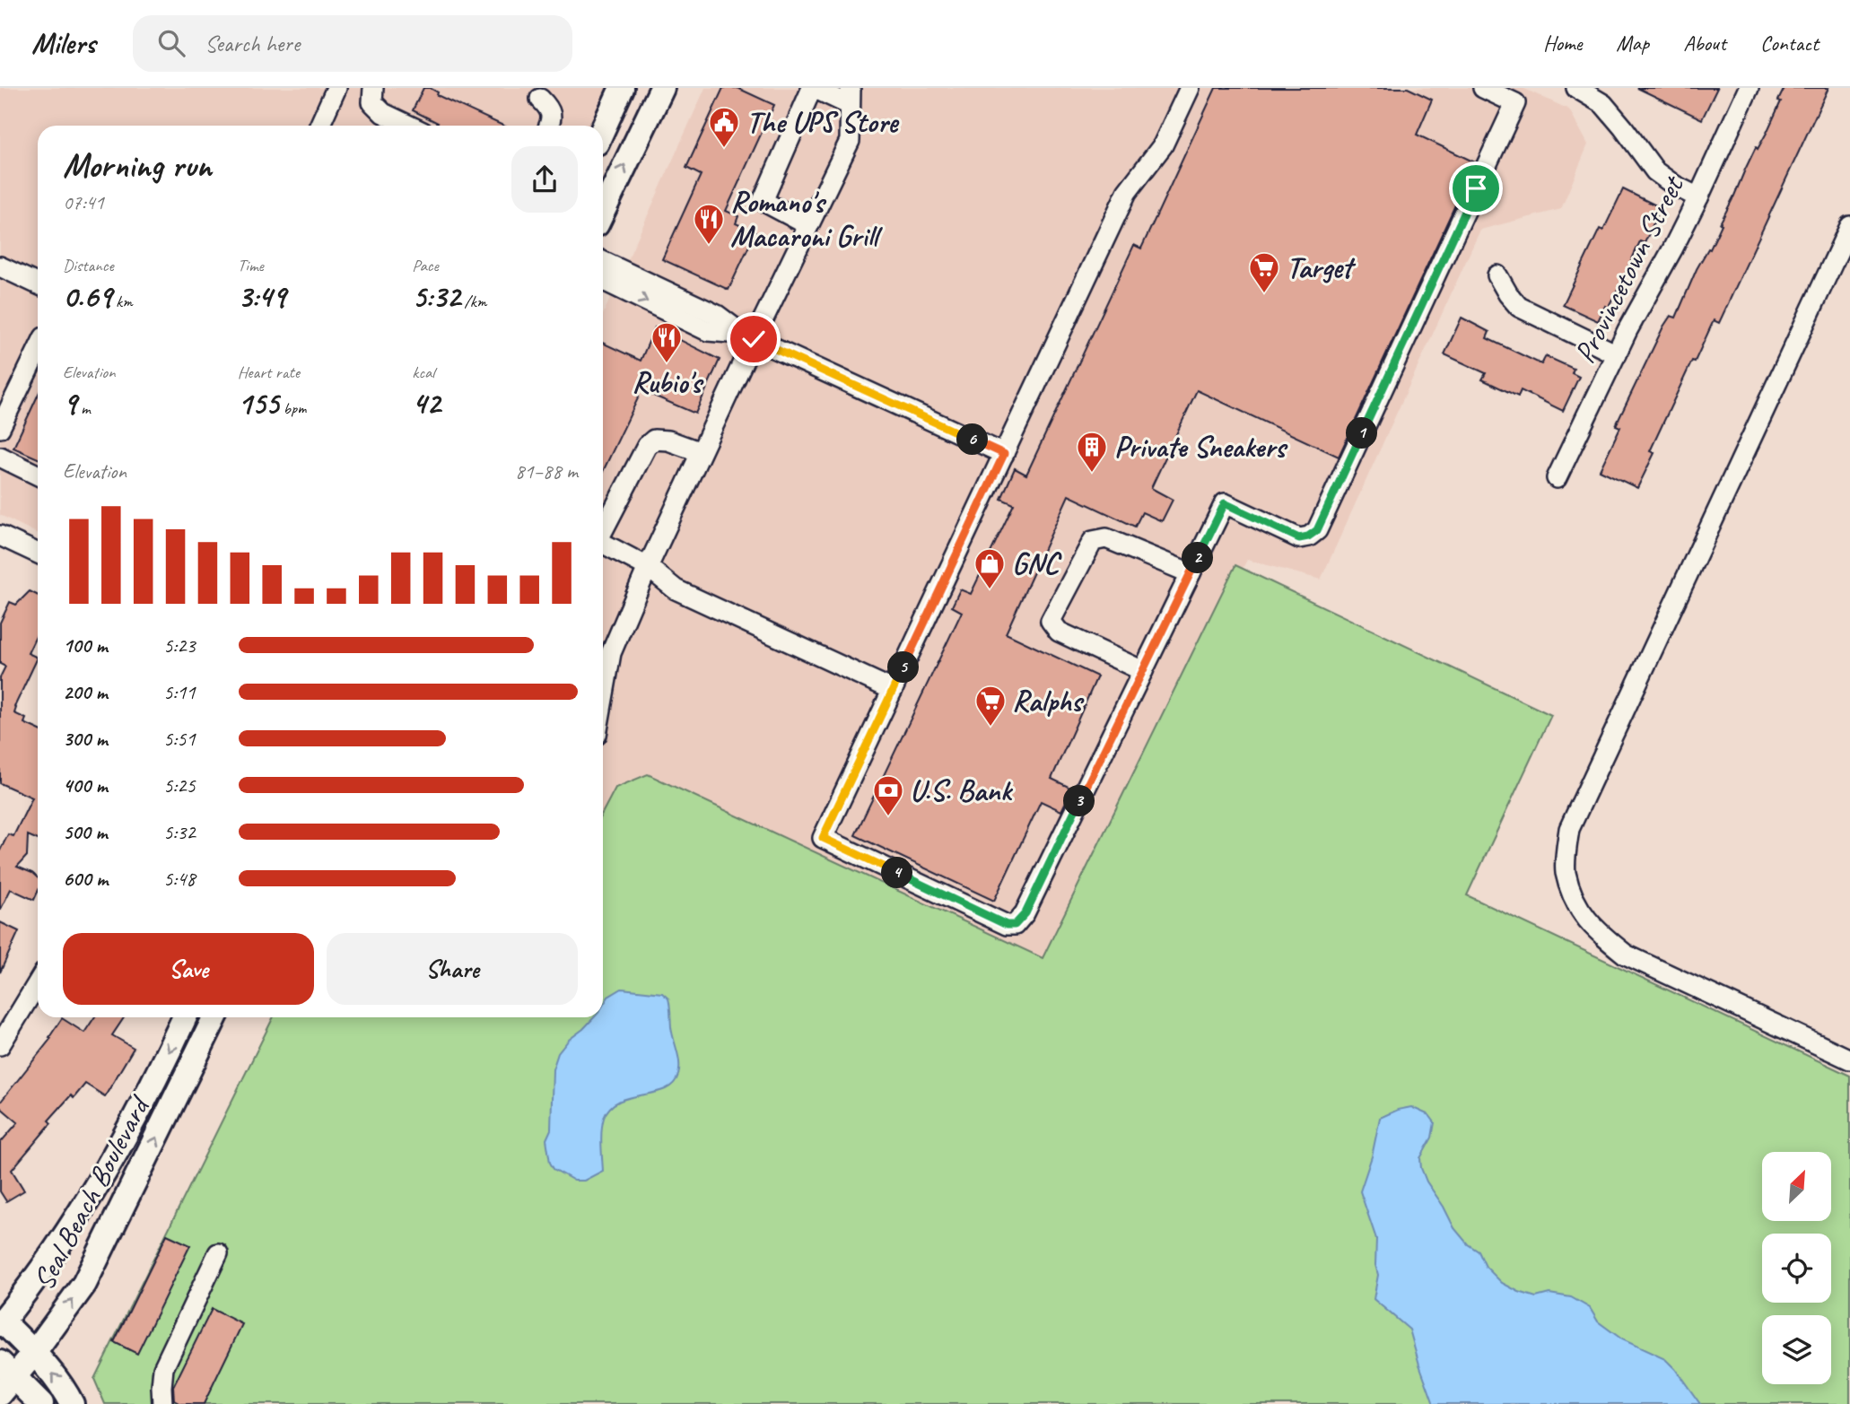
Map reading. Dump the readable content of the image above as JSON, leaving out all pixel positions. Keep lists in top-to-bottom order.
{
  "streets": {
    "main road": ["Seal Beach Boulevard"],
    "street": ["Provincetown Street"]
  },
  "places": {
    "public building": ["The UPS Store"],
    "restaurant": ["Romano's Macaroni Grill", "Rubio's"],
    "supermarket": ["Target", "Ralphs"],
    "building": ["Private Sneakers"],
    "shop": ["GNC"],
    "bank": ["U.S. Bank"]
  },
  "north": "top right",
  "page": {
    "header": "Milers",
    "search": "Search here",
    "nav": [
      "Home",
      "Map",
      "About",
      "Contact"
    ],
    "heading": ["Morning run", "07:41"],
    "stats": [
      ["Distance", "0.69 km"],
      ["Time", "3:49"],
      ["Pace", "5:32 /km"],
      ["Elevation", "9 m"],
      ["Heart rate", "155 bpm"],
      ["kcal", "42"]
    ],
    "pins": [
      "1",
      "6",
      "2",
      "5",
      "3",
      "4"
    ],
    "chart": ["Elevation", "81–88 m"],
    "list": [
      {
        "name": "100 m",
        "note": "5:23"
      },
      {
        "name": "200 m",
        "note": "5:11"
      },
      {
        "name": "300 m",
        "note": "5:51"
      },
      {
        "name": "400 m",
        "note": "5:25"
      },
      {
        "name": "500 m",
        "note": "5:32"
      },
      {
        "name": "600 m",
        "note": "5:48"
      }
    ],
    "buttons": ["Save", "Share"]
  }
}
